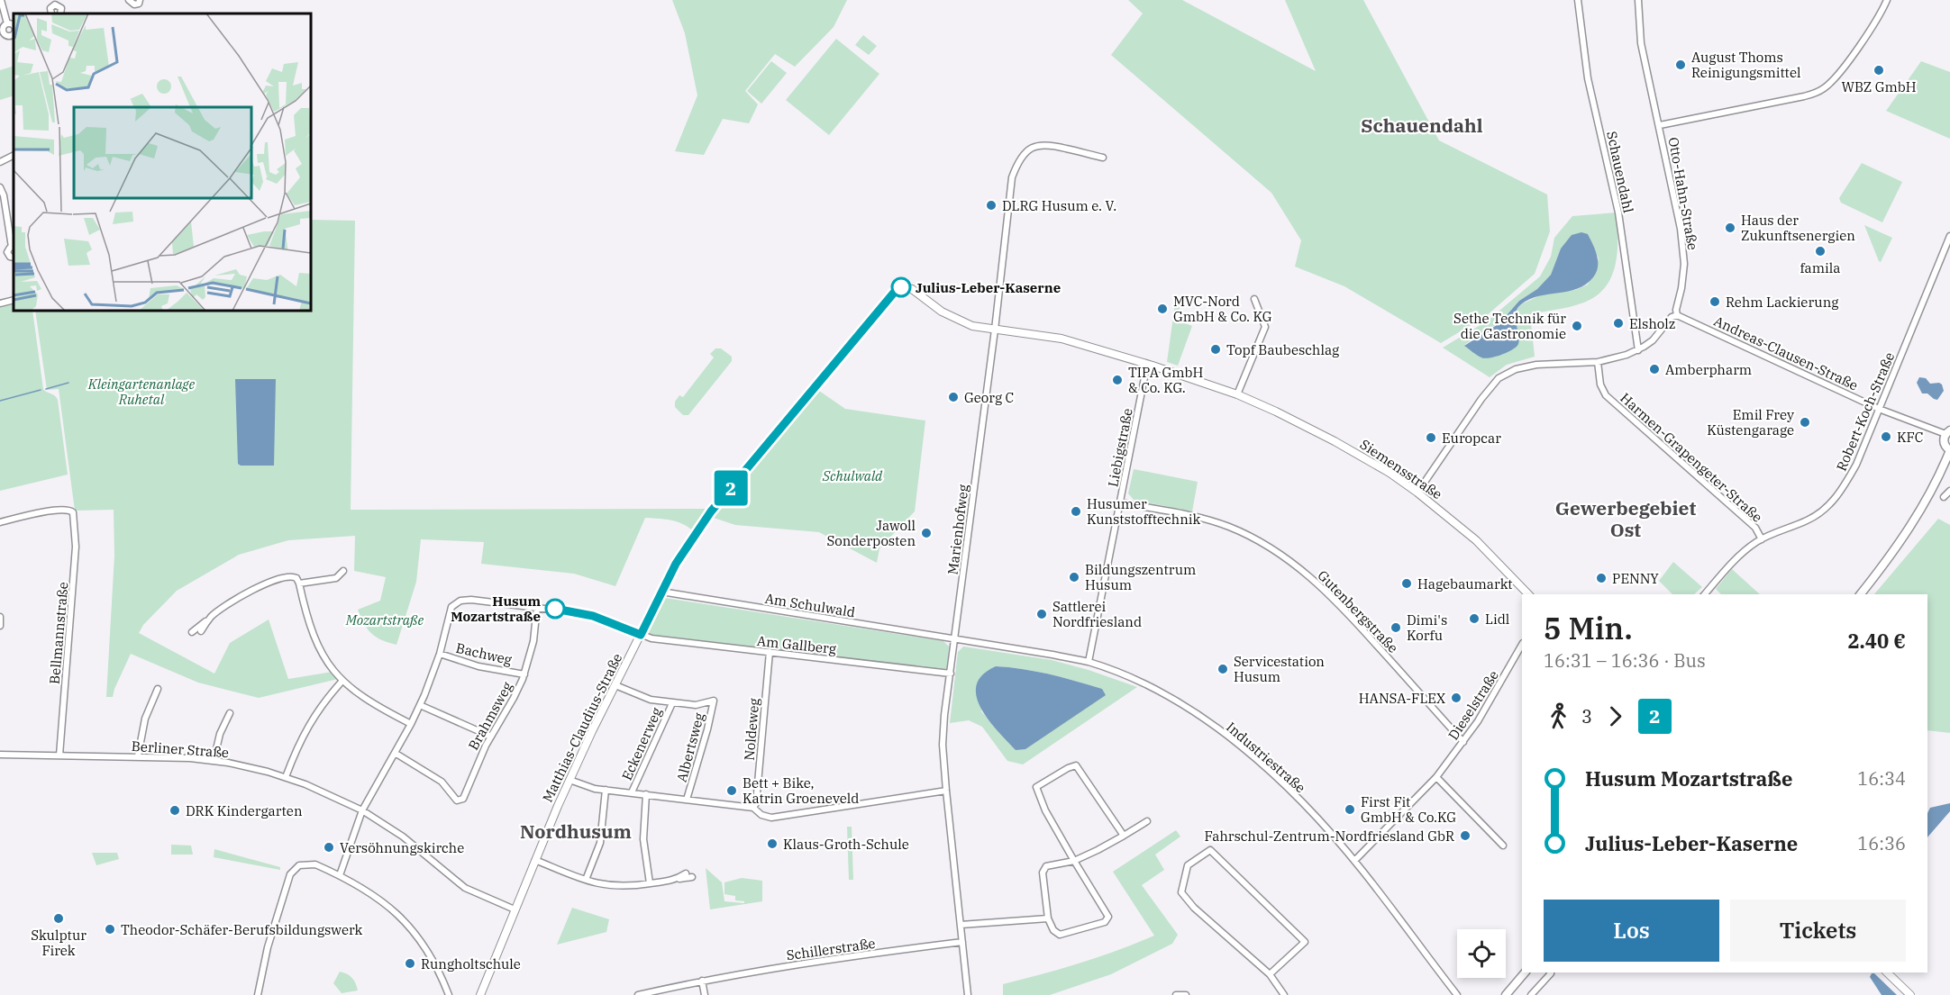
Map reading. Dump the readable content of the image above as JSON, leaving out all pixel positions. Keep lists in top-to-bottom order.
{
  "streets": {
    "street": [
      "Schauendahl",
      "Otto-Hahn-Straße",
      "Andreas-Clausen-Straße",
      "Robert-Koch-Straße",
      "Liebigstraße",
      "Harmen-Grapengeter-Straße",
      "Siemensstraße",
      "Marienhofweg",
      "Am Schulwald",
      "Gutenbergstraße",
      "Bellmannstraße",
      "Am Gallberg",
      "Bachweg",
      "Dieselstraße",
      "Brahmsweg",
      "Matthias-Claudius-Straße",
      "Noldeweg",
      "Eckenerweg",
      "Albertsweg",
      "Berliner Straße",
      "Industriestraße",
      "Schillerstraße"
    ]
  },
  "crossings": [
    ["Otto-Hahn-Straße", "Andreas-Clausen-Straße"],
    ["Andreas-Clausen-Straße", "Robert-Koch-Straße"],
    ["Robert-Koch-Straße", "Harmen-Grapengeter-Straße"],
    ["Liebigstraße", "Siemensstraße"],
    ["Liebigstraße", "Gutenbergstraße"],
    ["Liebigstraße", "Industriestraße"],
    ["Siemensstraße", "Marienhofweg"],
    ["Siemensstraße", "Matthias-Claudius-Straße"],
    ["Marienhofweg", "Am Schulwald"],
    ["Marienhofweg", "Am Gallberg"],
    ["Marienhofweg", "Industriestraße"],
    ["Marienhofweg", "Schillerstraße"],
    ["Am Schulwald", "Matthias-Claudius-Straße"],
    ["Am Schulwald", "Industriestraße"],
    ["Gutenbergstraße", "Dieselstraße"],
    ["Bellmannstraße", "Berliner Straße"],
    ["Am Gallberg", "Matthias-Claudius-Straße"],
    ["Am Gallberg", "Noldeweg"],
    ["Bachweg", "Brahmsweg"],
    ["Dieselstraße", "Industriestraße"],
    ["Matthias-Claudius-Straße", "Berliner Straße"],
    ["Eckenerweg", "Albertsweg"]
  ],
  "districts": ["Schauendahl", "Gewerbegebiet Ost", "Nordhusum"],
  "parks": ["Kleingartenanlage Ruhetal", "Schulwald", "Mozartstraße"],
  "places": [
    "August Thoms Reinigungsmittel",
    "WBZ GmbH",
    "DLRG Husum e. V.",
    "Haus der Zukunftsenergien",
    "famila",
    "Julius-Leber-Kaserne",
    "Rehm Lackierung",
    "MVC-Nord GmbH & Co. KG",
    "Elsholz",
    "Sethe Technik für die Gastronomie",
    "Topf Baubeschlag",
    "Amberpharm",
    "TIPA GmbH & Co. KG.",
    "Georg C",
    "Emil Frey Küstengarage",
    "KFC",
    "Europcar",
    "Husumer Kunststofftechnik",
    "Jawoll Sonderposten",
    "Bildungszentrum Husum",
    "PENNY",
    "Hagebaumarkt",
    "Husum Mozartstraße",
    "Sattlerei Nordfriesland",
    "Lidl",
    "Dimi's Korfu",
    "Servicestation Husum",
    "HANSA-FLEX",
    "Bett + Bike, Katrin Groeneveld",
    "First Fit GmbH & Co.KG",
    "DRK Kindergarten",
    "Fahrschul-Zentrum-Nordfriesland GbR",
    "Klaus-Groth-Schule",
    "Versöhnungskirche",
    "Skulptur Firek",
    "Theodor-Schäfer-Berufsbildungswerk",
    "Rungholtschule"
  ],
  "lines": ["bus line 2"],
  "page": {
    "on_map": "2",
    "heading": ["5 Min.", "16:31 – 16:36 · Bus", "2.40 €"],
    "legs": ["3", "2"],
    "list": [
      {
        "name": "Husum Mozartstraße",
        "value": "16:34"
      },
      {
        "name": "Julius-Leber-Kaserne",
        "value": "16:36"
      }
    ],
    "buttons": ["Los", "Tickets"]
  }
}
